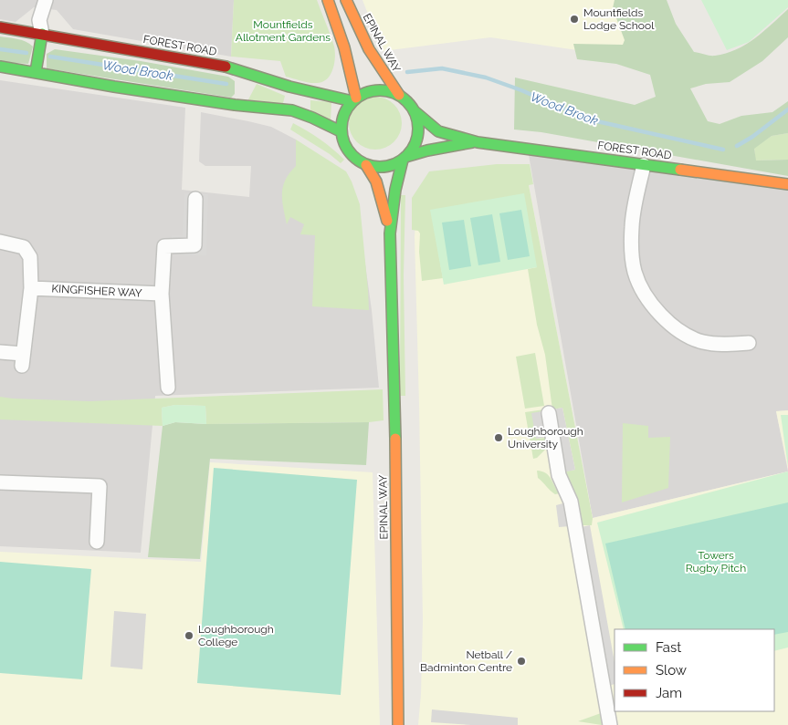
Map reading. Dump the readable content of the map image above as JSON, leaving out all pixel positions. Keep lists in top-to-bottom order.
{
  "streets": {
    "main road": ["EPINAL WAY", "FOREST ROAD"],
    "street": ["KINGFISHER WAY"]
  },
  "crossings": [
    ["EPINAL WAY", "FOREST ROAD"]
  ],
  "water": ["Wood Brook"],
  "parks": ["Mountfields Allotment Gardens", "Towers Rugby Pitch"],
  "places": [
    "Mountfields Lodge School",
    "Loughborough University",
    "Loughborough College",
    "Netball / Badminton Centre"
  ],
  "legend": ["Fast", "Slow", "Jam"]
}
